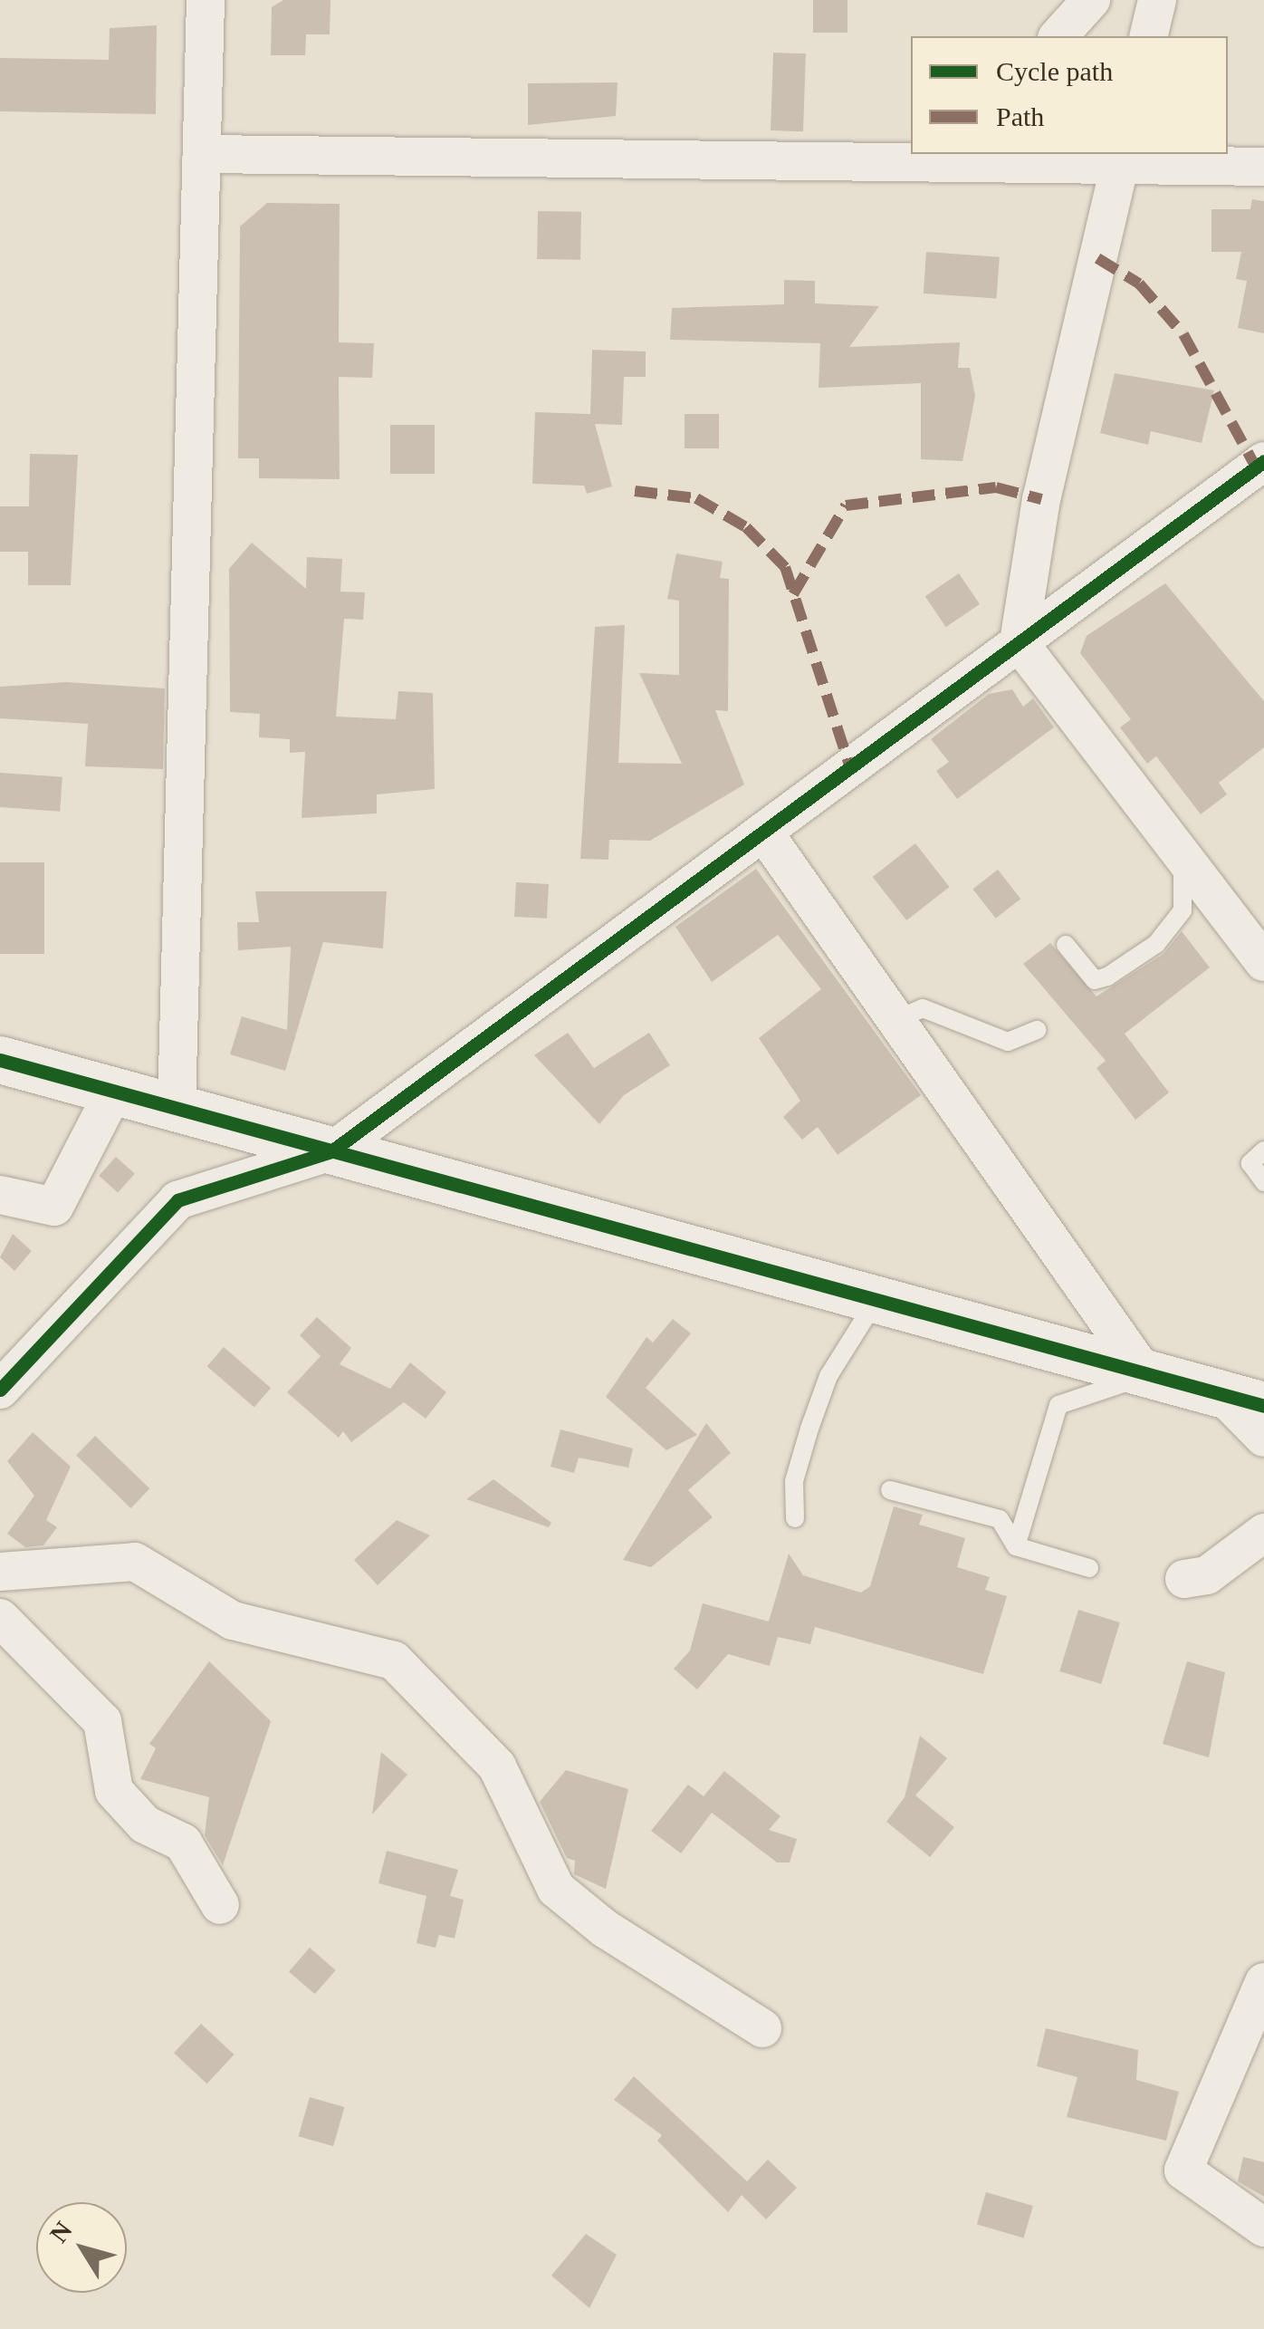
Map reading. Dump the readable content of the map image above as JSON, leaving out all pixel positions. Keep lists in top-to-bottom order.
{
  "legend": ["Cycle path", "Path"],
  "north": "top left"
}
